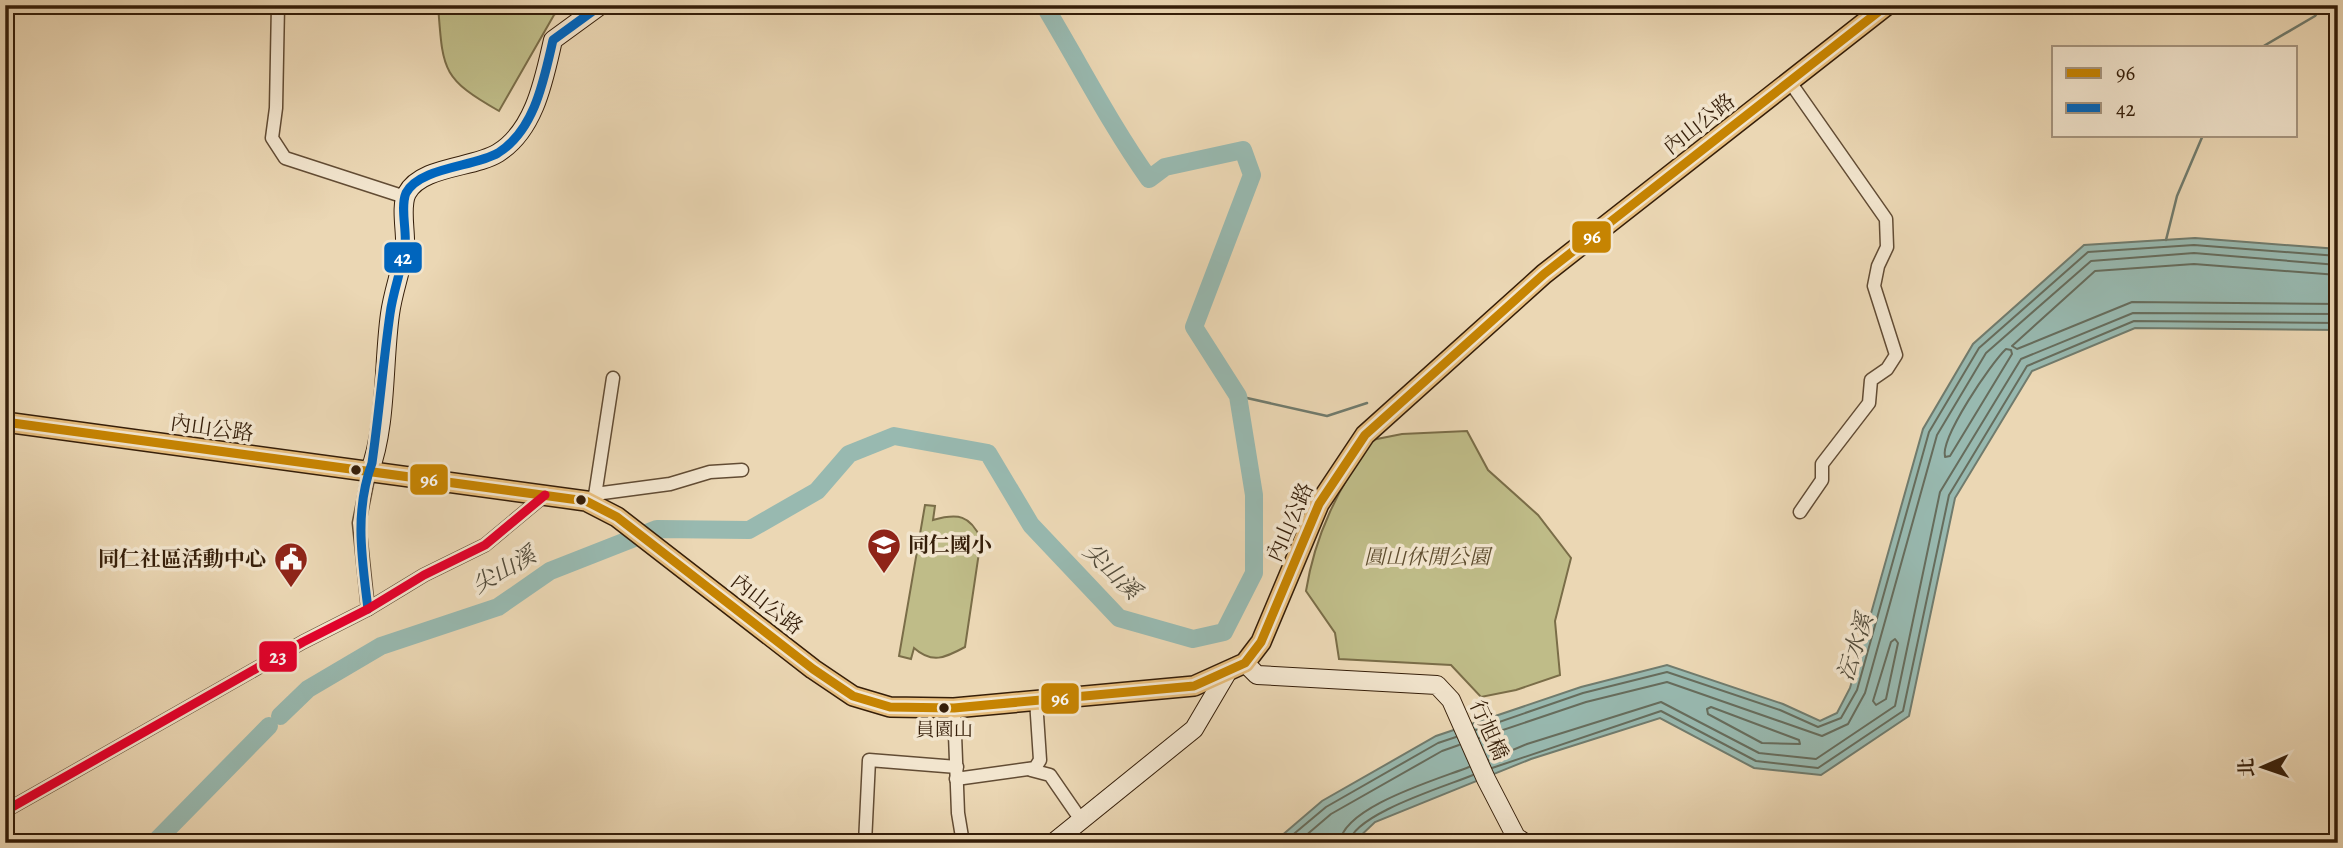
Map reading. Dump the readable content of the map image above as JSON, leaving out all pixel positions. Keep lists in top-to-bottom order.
{
  "streets": {
    "main road": ["內山公路"],
    "street": ["行旭橋"]
  },
  "crossings": [
    ["內山公路", "行旭橋"]
  ],
  "water": ["尖山溪", "沄水溪"],
  "parks": ["圓山休閒公園"],
  "places": {
    "school or university": ["同仁國小"],
    "public building": ["同仁社區活動中心"],
    "other": ["員園山"]
  },
  "lines": ["transit line 96", "transit line 42", "transit line 23"],
  "legend": ["96", "42"],
  "north": "left"
}
